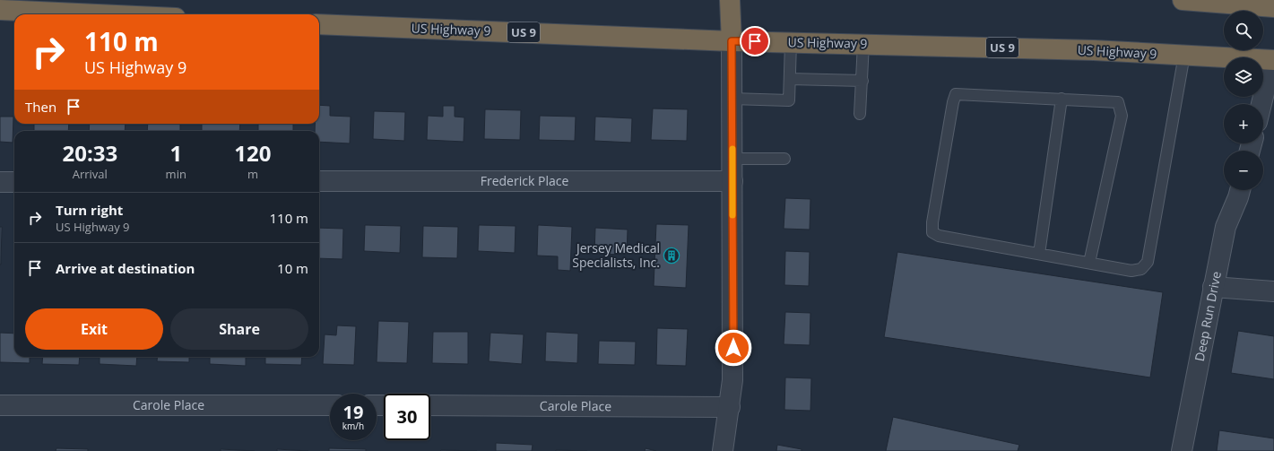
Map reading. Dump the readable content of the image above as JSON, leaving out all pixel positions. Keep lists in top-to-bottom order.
{
  "streets": {
    "highway": ["US Highway 9", "US 9"],
    "street": ["Frederick Place", "Deep Run Drive", "Carole Place"]
  },
  "places": {
    "building": ["Jersey Medical Specialists, Inc."]
  },
  "page": {
    "map_buttons": ["+", "−"],
    "turn": ["110 m", "US Highway 9"],
    "then": "Then",
    "eta": [
      "20:33",
      "Arrival",
      "1",
      "min",
      "120",
      "m"
    ],
    "list": [
      {
        "name": "Turn right",
        "note": "US Highway 9",
        "value": "110 m"
      },
      {
        "name": "Arrive at destination",
        "value": "10 m"
      }
    ],
    "buttons": ["Exit", "Share"],
    "speed": "19 km/h",
    "limit": "30"
  }
}
